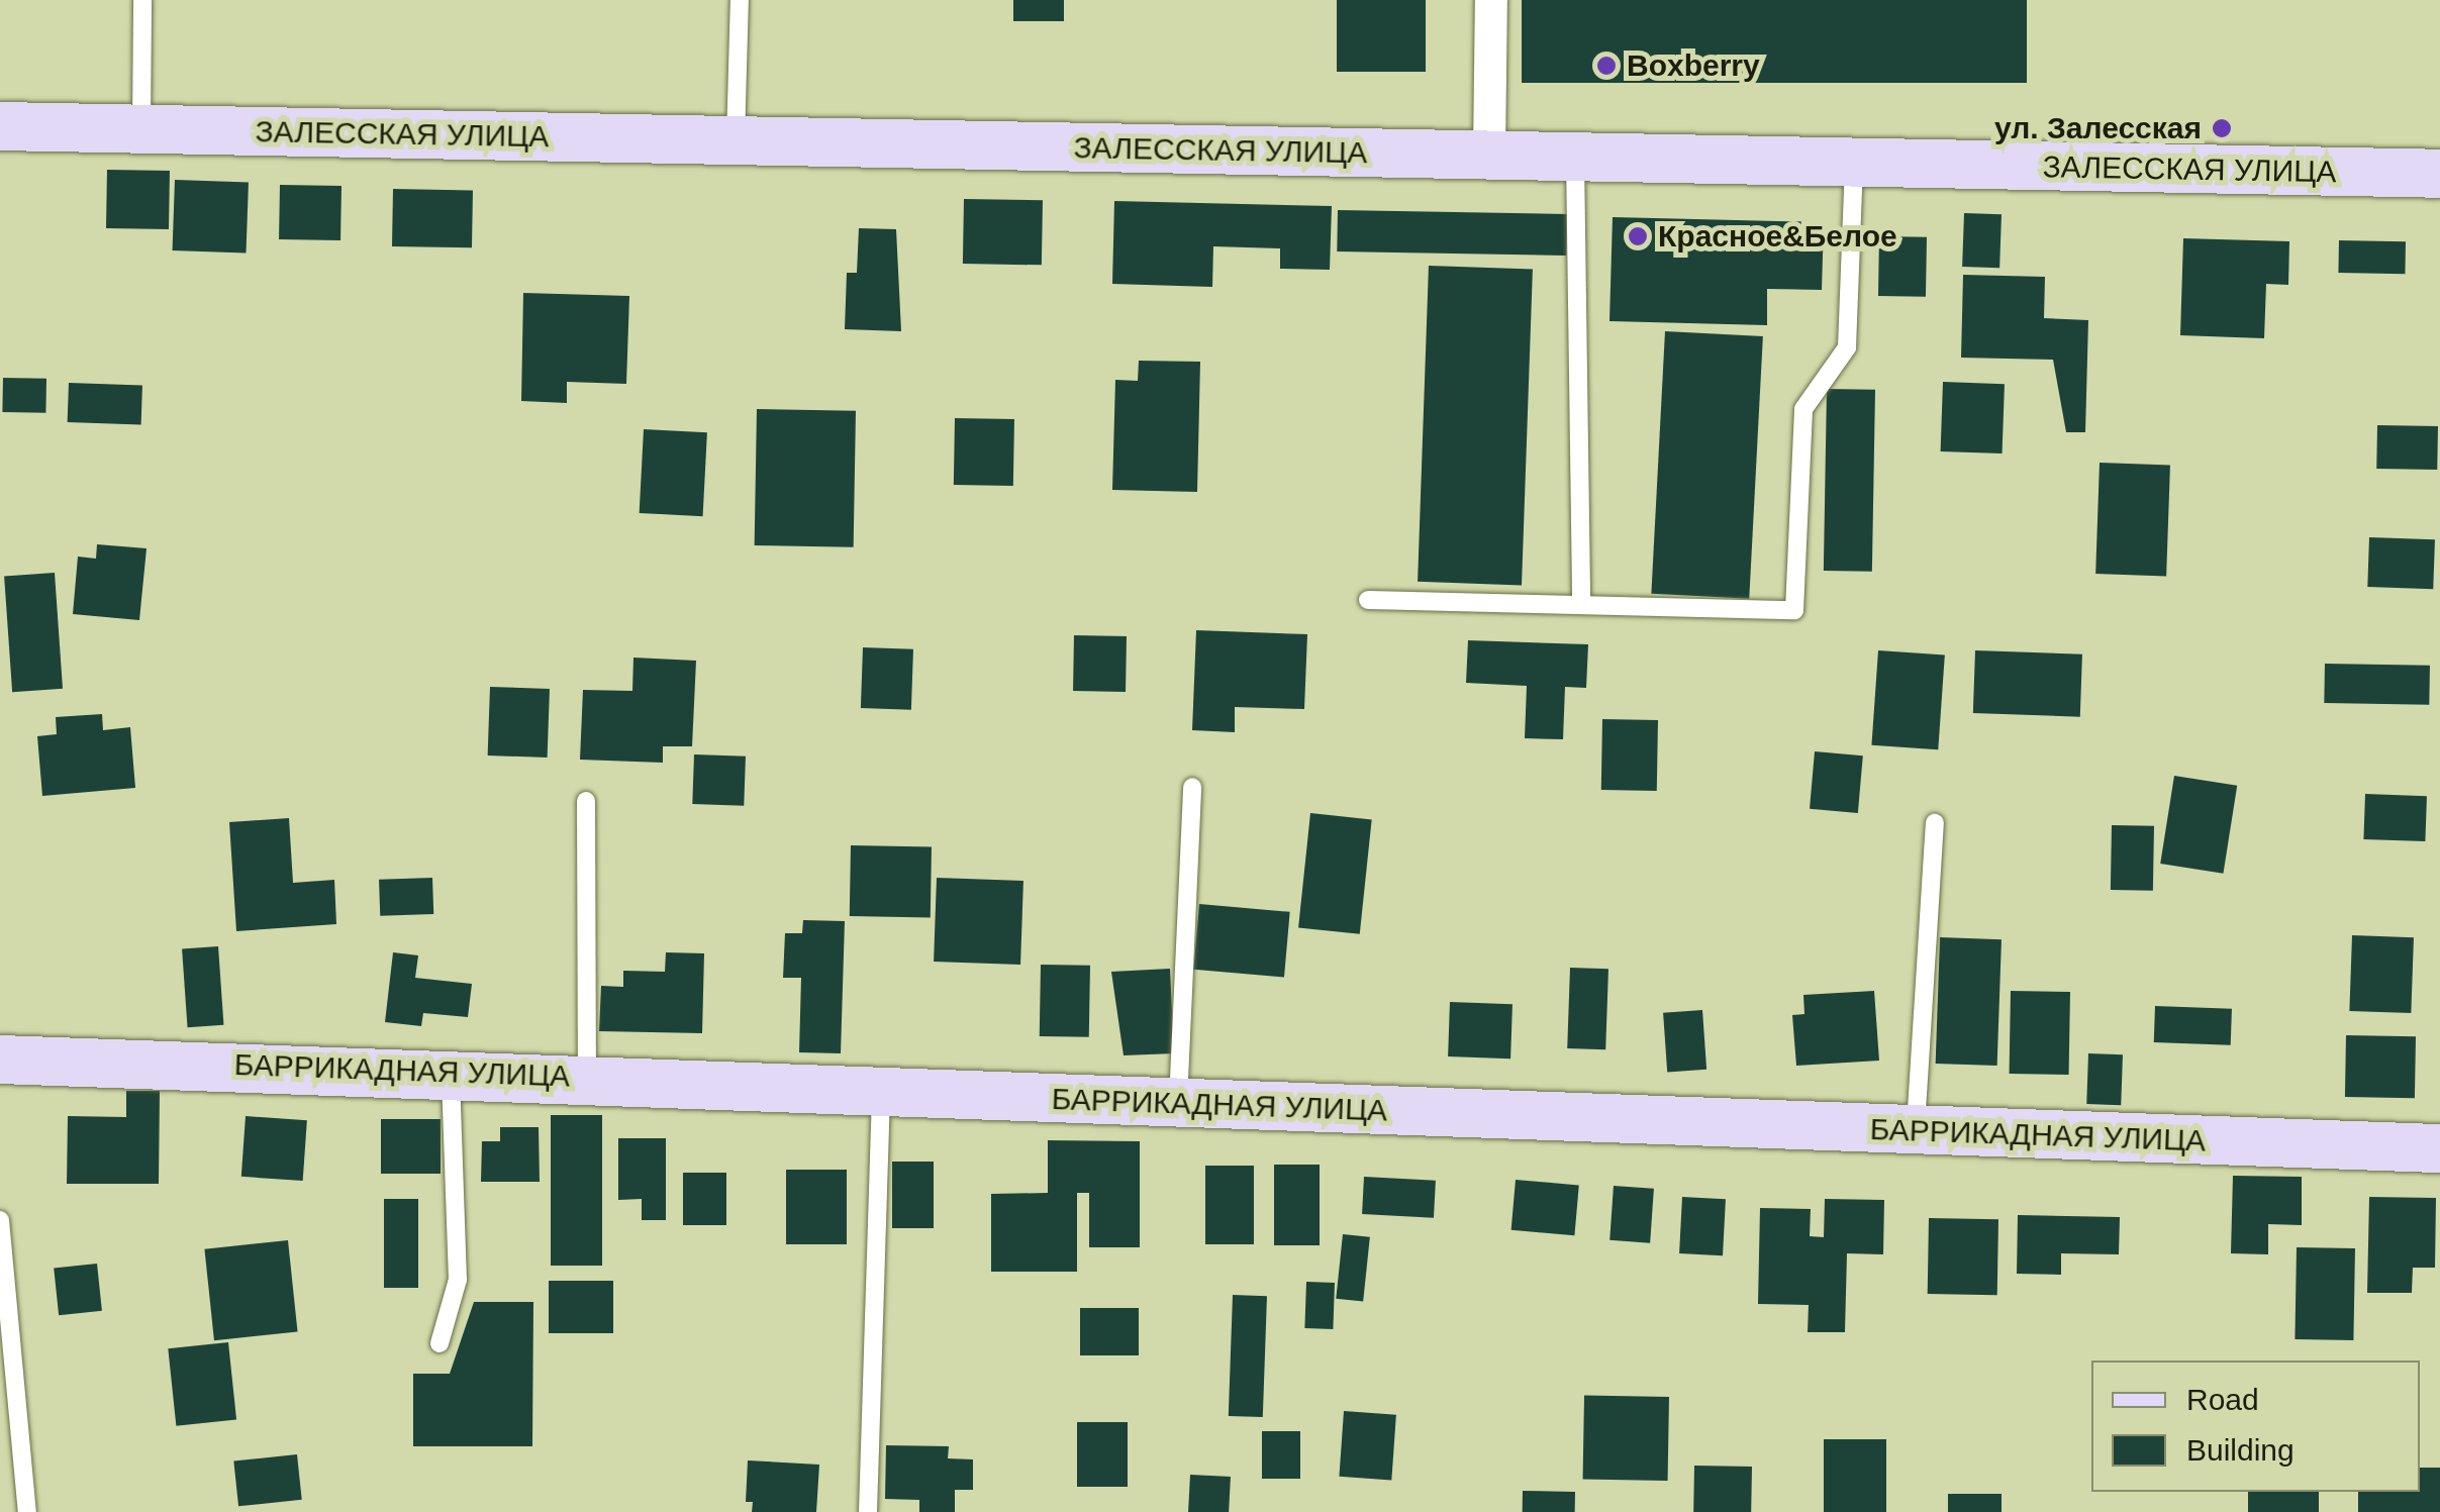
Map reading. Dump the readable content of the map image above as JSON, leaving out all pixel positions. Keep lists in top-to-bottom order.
{
  "streets": {
    "main road": ["ЗАЛЕССКАЯ УЛИЦА", "БАРРИКАДНАЯ УЛИЦА"]
  },
  "places": ["Boxberry", "ул. Залесская", "Красное&Белое"],
  "legend": ["Road", "Building"]
}
